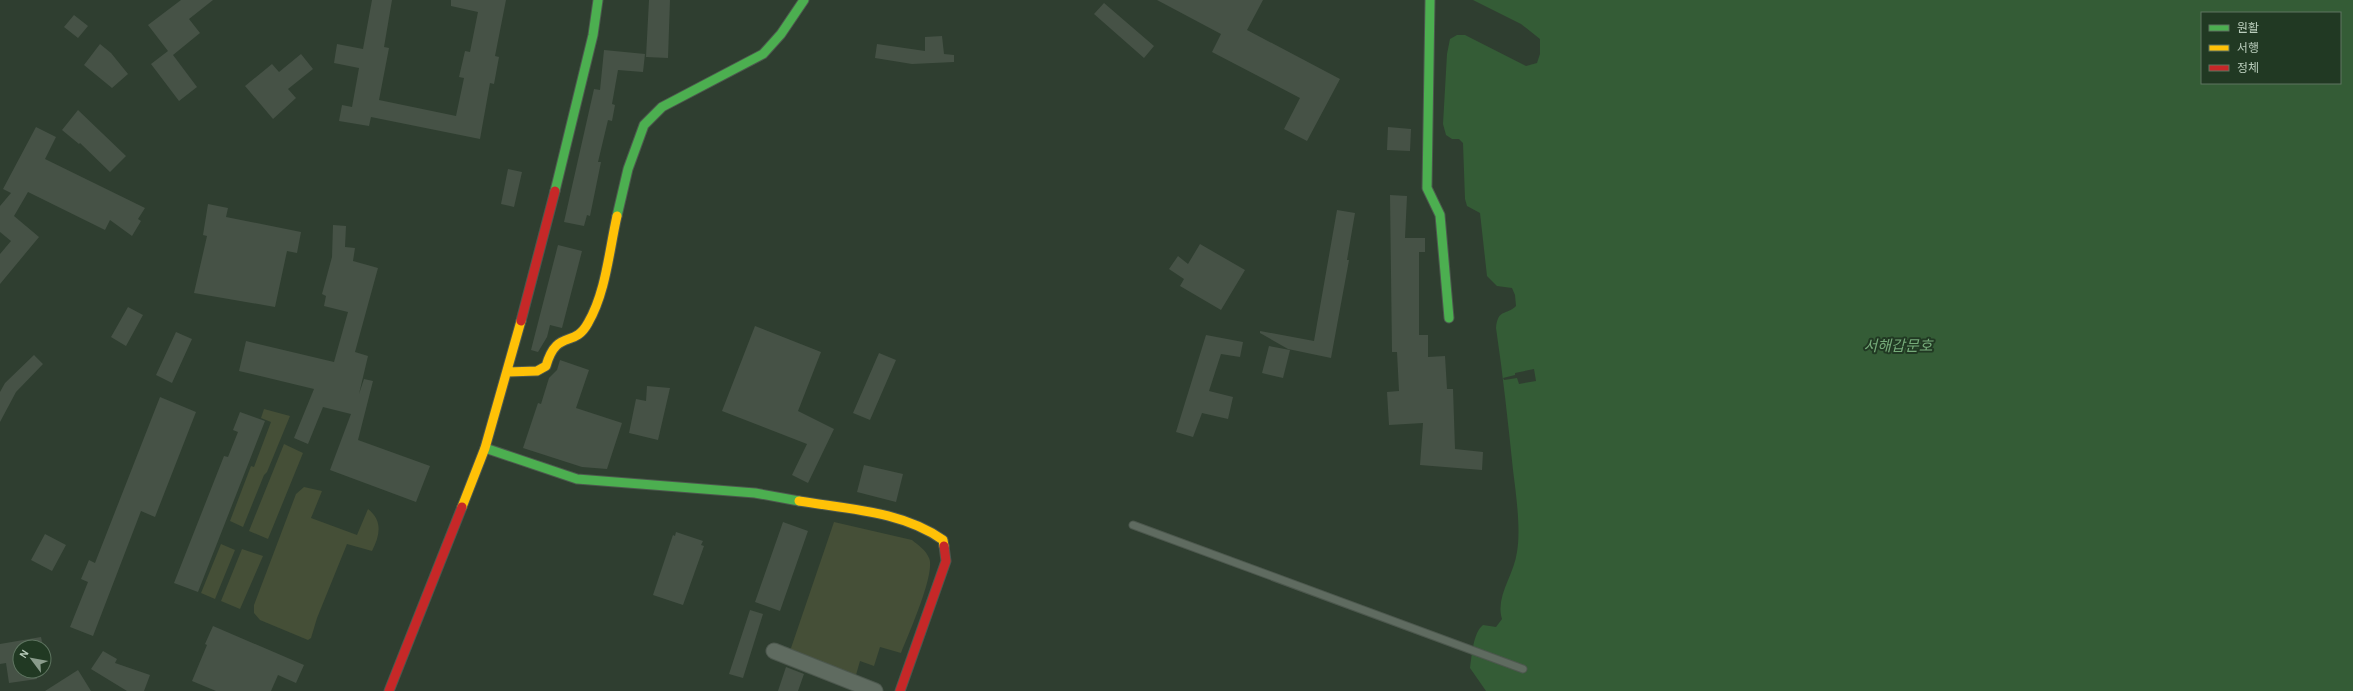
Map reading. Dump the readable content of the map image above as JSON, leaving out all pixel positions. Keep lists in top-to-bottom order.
{
  "water": ["서해갑문호"],
  "legend": ["원활", "서행", "정체"],
  "north": "top left"
}
